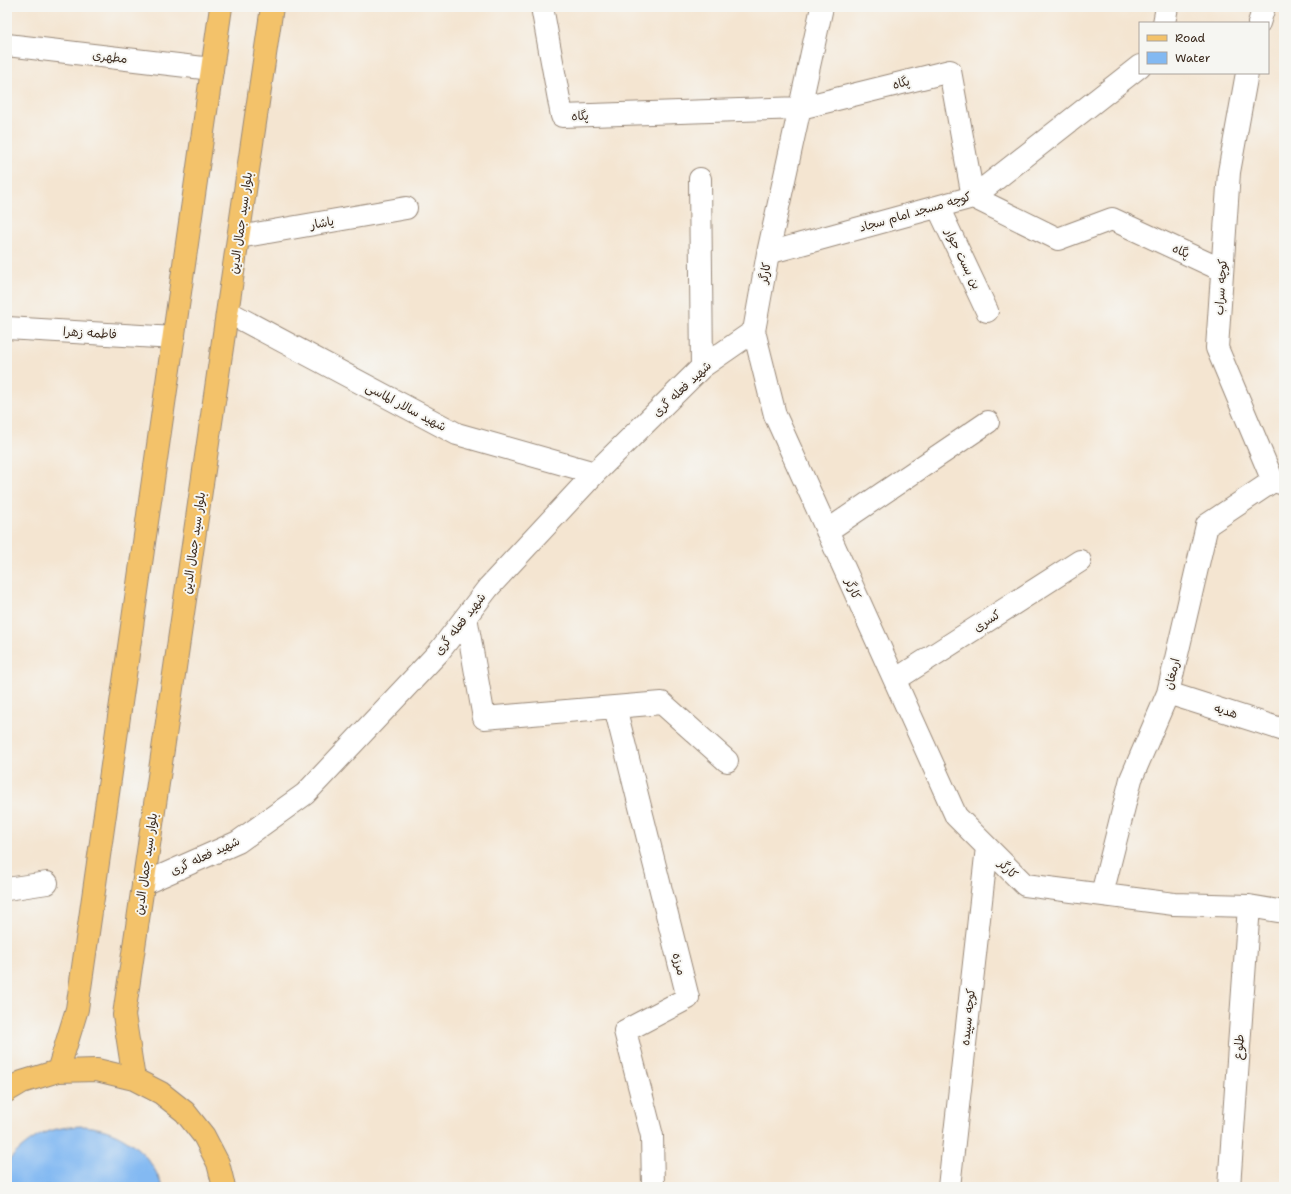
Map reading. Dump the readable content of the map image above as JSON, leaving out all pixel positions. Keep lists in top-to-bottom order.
{
  "streets": {
    "main road": ["بلوار سید جمال الدین"],
    "street": [
      "مطهری",
      "پگاه",
      "کوچه مسجد امام سجاد",
      "یاشار",
      "بن بست جوار",
      "کارگر",
      "کوچه سراب",
      "فاطمه زهرا",
      "شهید فعله گری",
      "شهید سالار الماسی",
      "کسری",
      "ارمغان",
      "هدیه",
      "مرزه",
      "کوچه سپیده",
      "طلوع"
    ]
  },
  "crossings": [
    ["پگاه", "کوچه مسجد امام سجاد"],
    ["پگاه", "کارگر"],
    ["پگاه", "کوچه سراب"],
    ["کوچه مسجد امام سجاد", "بن بست جوار"],
    ["کوچه مسجد امام سجاد", "کارگر"],
    ["بلوار سید جمال الدین", "یاشار"],
    ["بلوار سید جمال الدین", "شهید فعله گری"],
    ["بلوار سید جمال الدین", "شهید سالار الماسی"],
    ["کارگر", "شهید فعله گری"],
    ["کارگر", "کسری"],
    ["کارگر", "ارمغان"],
    ["کارگر", "کوچه سپیده"],
    ["کارگر", "طلوع"],
    ["کوچه سراب", "ارمغان"],
    ["شهید فعله گری", "شهید سالار الماسی"],
    ["ارمغان", "هدیه"]
  ],
  "legend": ["Road", "Water"]
}
